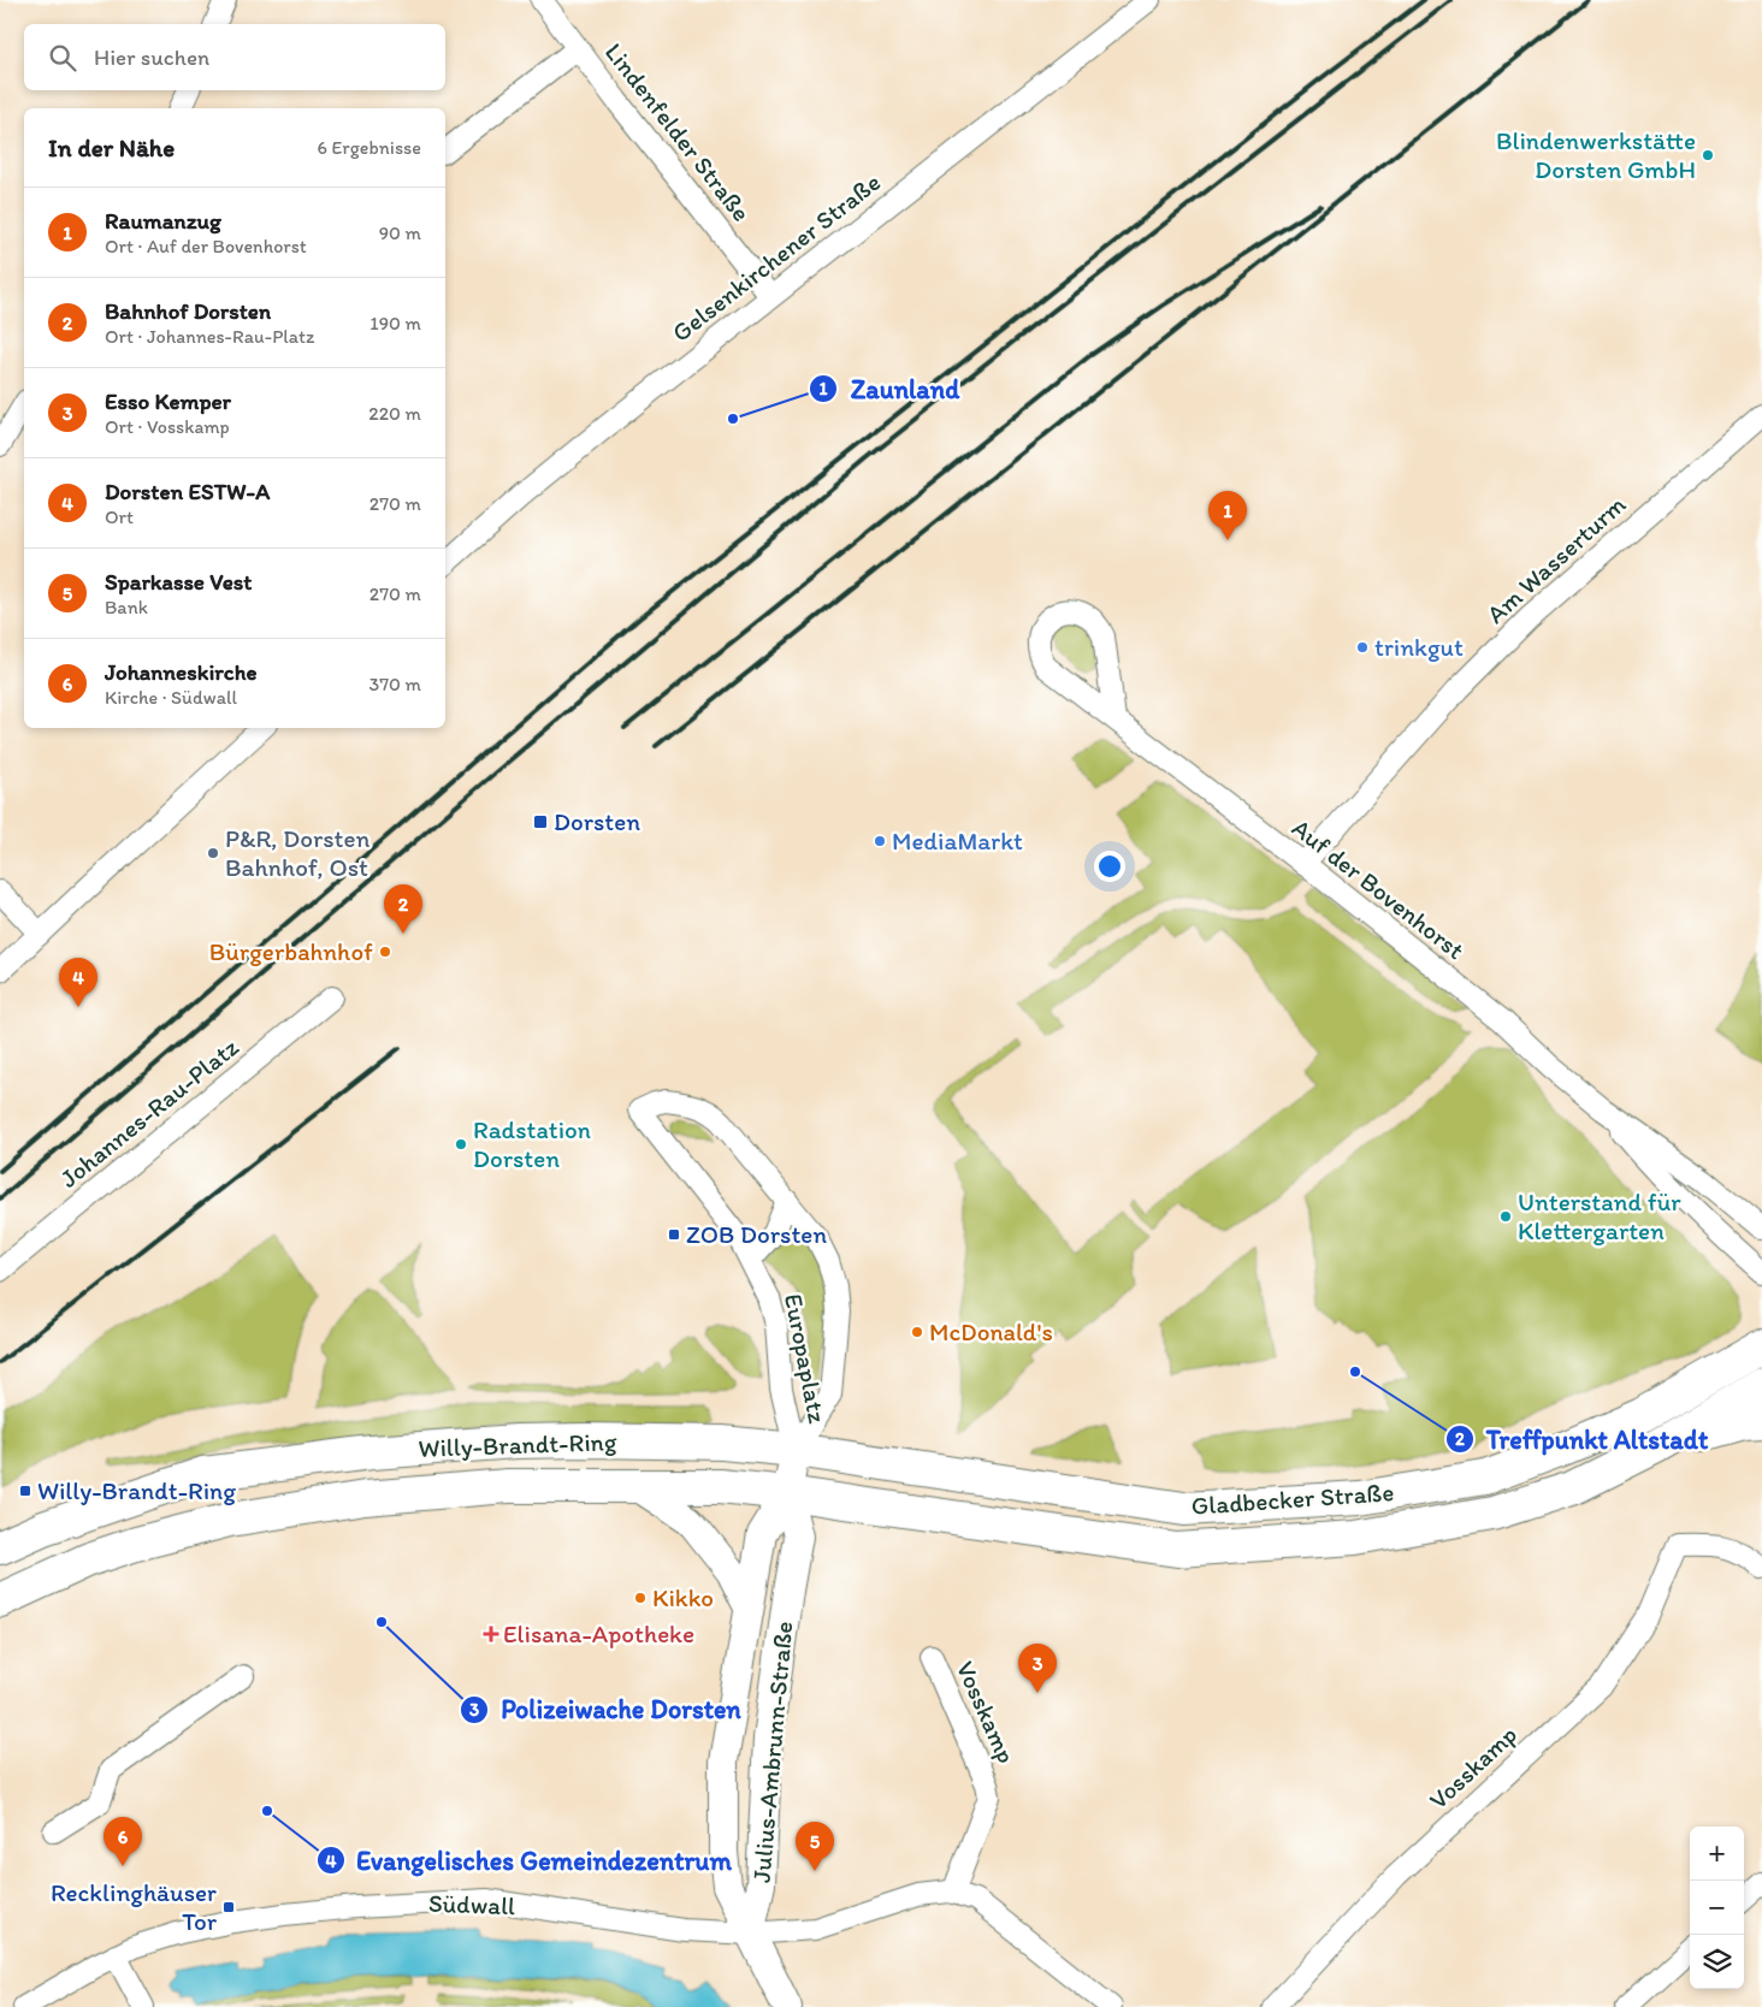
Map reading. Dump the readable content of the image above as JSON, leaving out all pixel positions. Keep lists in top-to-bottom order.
{
  "streets": {
    "main road": ["Willy-Brandt-Ring", "Gladbecker Straße", "Julius-Ambrunn-Straße"],
    "street": [
      "Lindenfelder Straße",
      "Gelsenkirchener Straße",
      "Am Wasserturm",
      "Auf der Bovenhorst",
      "Johannes-Rau-Platz",
      "Europaplatz",
      "Vosskamp",
      "Südwall"
    ]
  },
  "crossings": [
    ["Lindenfelder Straße", "Gelsenkirchener Straße"],
    ["Am Wasserturm", "Auf der Bovenhorst"],
    ["Europaplatz", "Willy-Brandt-Ring"],
    ["Europaplatz", "Gladbecker Straße"],
    ["Willy-Brandt-Ring", "Gladbecker Straße"],
    ["Willy-Brandt-Ring", "Julius-Ambrunn-Straße"],
    ["Gladbecker Straße", "Julius-Ambrunn-Straße"],
    ["Julius-Ambrunn-Straße", "Südwall"]
  ],
  "places": {
    "other": [
      "Blindenwerkstätte Dorsten GmbH",
      "Zaunland",
      "trinkgut",
      "MediaMarkt",
      "P&R, Dorsten Bahnhof, Ost",
      "Bürgerbahnhof",
      "Radstation Dorsten",
      "Unterstand für Klettergarten",
      "McDonald's",
      "Treffpunkt Altstadt",
      "Kikko",
      "Polizeiwache Dorsten",
      "Evangelisches Gemeindezentrum"
    ],
    "transit": [
      "Dorsten",
      "ZOB Dorsten",
      "Willy-Brandt-Ring",
      "Recklinghäuser Tor"
    ],
    "health": ["Elisana-Apotheke"]
  },
  "page": {
    "search": "Hier suchen",
    "heading": ["In der Nähe", "6 Ergebnisse"],
    "list": [
      {
        "mark": "1",
        "name": "Raumanzug",
        "note": "Ort · Auf der Bovenhorst",
        "value": "90 m"
      },
      {
        "mark": "2",
        "name": "Bahnhof Dorsten",
        "note": "Ort · Johannes-Rau-Platz",
        "value": "190 m"
      },
      {
        "mark": "3",
        "name": "Esso Kemper",
        "note": "Ort · Vosskamp",
        "value": "220 m"
      },
      {
        "mark": "4",
        "name": "Dorsten ESTW-A",
        "note": "Ort",
        "value": "270 m"
      },
      {
        "mark": "5",
        "name": "Sparkasse Vest",
        "note": "Bank",
        "value": "270 m"
      },
      {
        "mark": "6",
        "name": "Johanneskirche",
        "note": "Kirche · Südwall",
        "value": "370 m"
      }
    ],
    "pins": [
      "1",
      "2",
      "4",
      "3",
      "6",
      "5"
    ],
    "map_buttons": ["+", "−"]
  }
}
